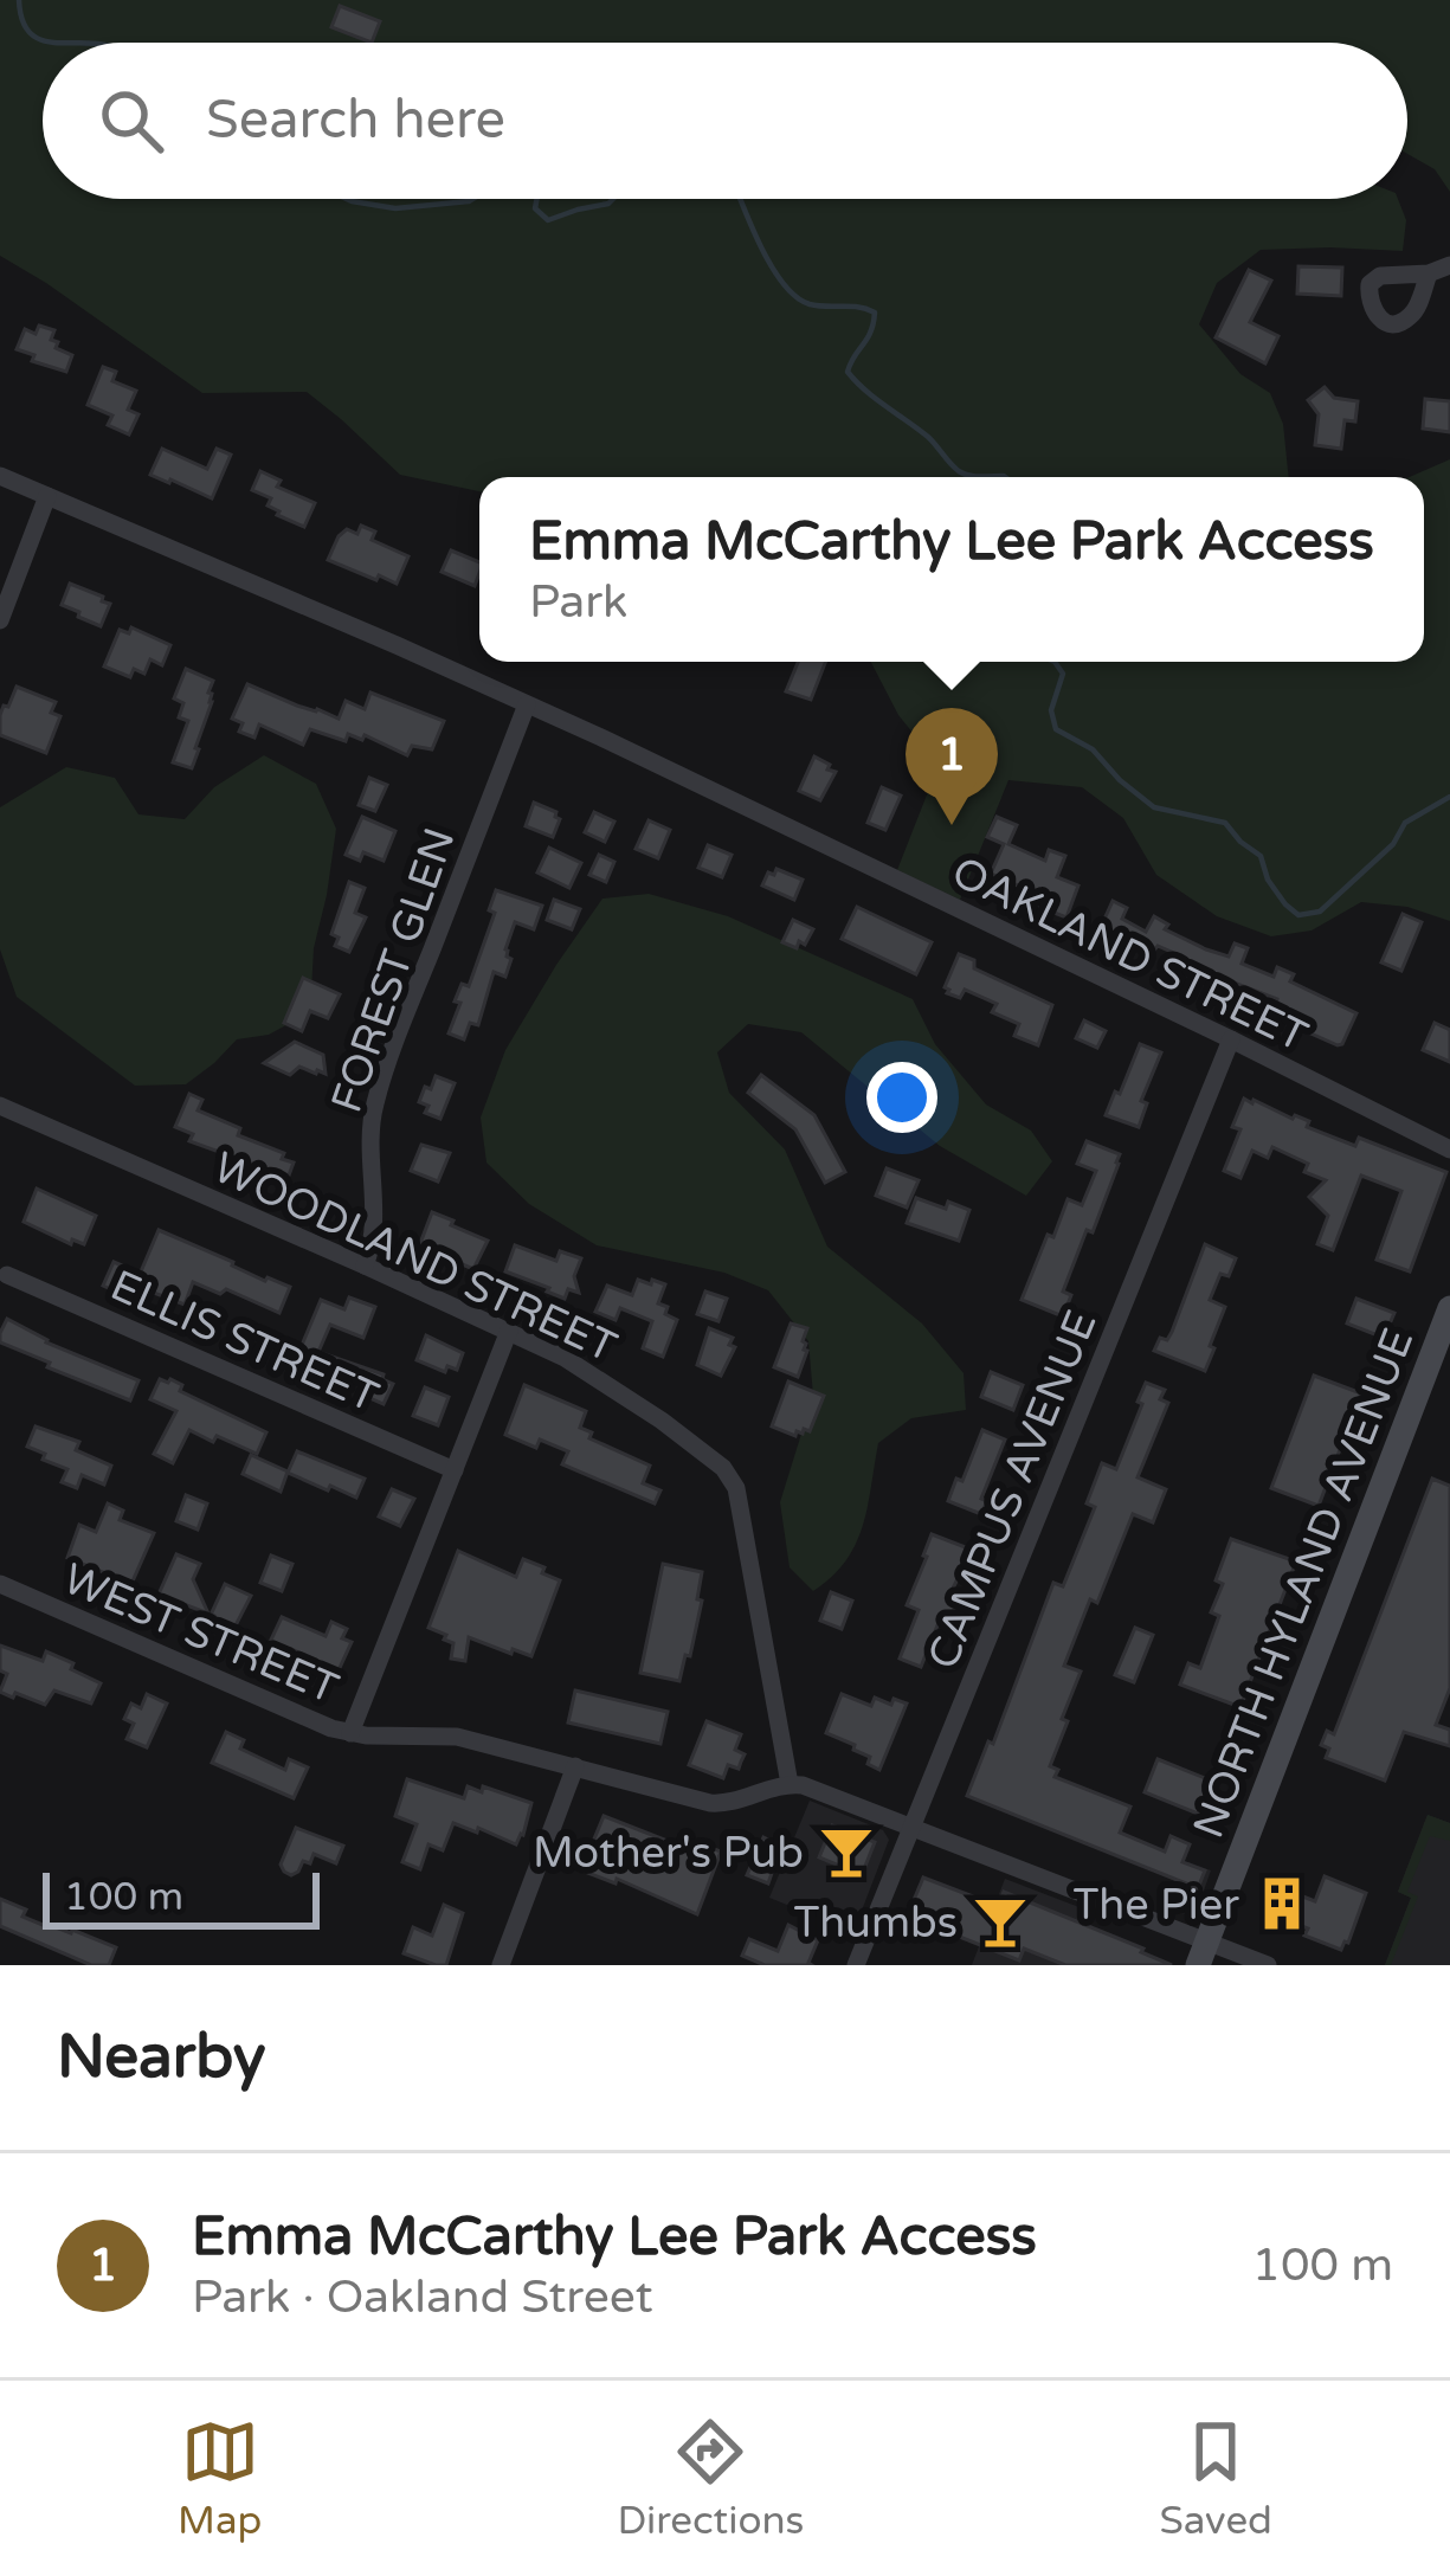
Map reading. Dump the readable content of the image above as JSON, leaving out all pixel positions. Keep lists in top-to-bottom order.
{
  "streets": {
    "main road": ["NORTH HYLAND AVENUE"],
    "street": [
      "OAKLAND STREET",
      "FOREST GLEN",
      "WOODLAND STREET",
      "ELLIS STREET",
      "CAMPUS AVENUE",
      "WEST STREET"
    ]
  },
  "crossings": [
    ["OAKLAND STREET", "FOREST GLEN"],
    ["OAKLAND STREET", "CAMPUS AVENUE"],
    ["FOREST GLEN", "WOODLAND STREET"],
    ["WOODLAND STREET", "WEST STREET"]
  ],
  "places": {
    "bar": ["Mother's Pub", "Thumbs"],
    "building": ["The Pier"]
  },
  "scale_bar": "100 m",
  "page": {
    "search": "Search here",
    "popup": ["Emma McCarthy Lee Park Access", "Park"],
    "pins": "1",
    "scale": "100 m",
    "heading": "Nearby",
    "list": [
      {
        "mark": "1",
        "name": "Emma McCarthy Lee Park Access",
        "note": "Park · Oakland Street",
        "value": "100 m"
      }
    ],
    "nav": ["Map", "Directions", "Saved"]
  }
}
